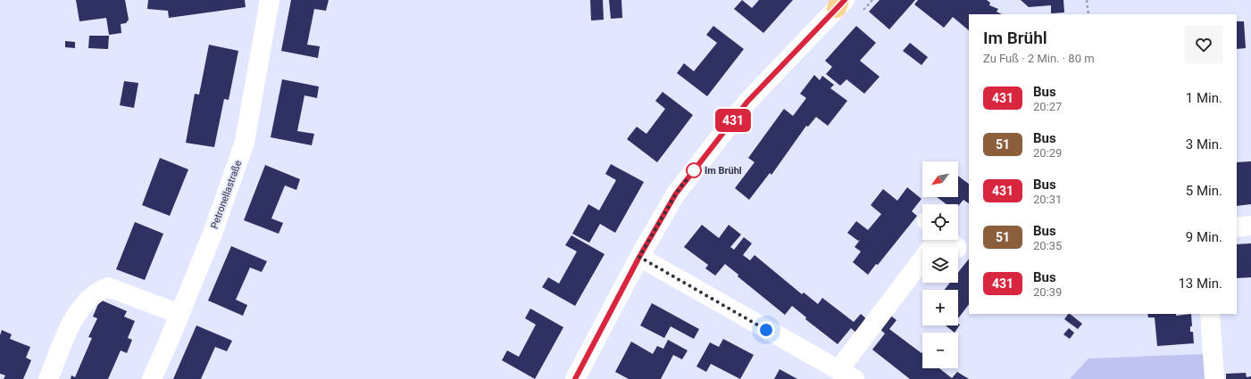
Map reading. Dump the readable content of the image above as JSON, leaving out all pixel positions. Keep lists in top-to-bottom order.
{
  "streets": {
    "street": ["Petronellastraße"]
  },
  "places": ["Im Brühl"],
  "lines": ["bus line 431"],
  "north": "bottom left",
  "page": {
    "on_map": "431",
    "heading": ["Im Brühl", "Zu Fuß · 2 Min. · 80 m"],
    "list": [
      {
        "mark": "431",
        "name": "Bus",
        "note": "20:27",
        "value": "1 Min."
      },
      {
        "mark": "51",
        "name": "Bus",
        "note": "20:29",
        "value": "3 Min."
      },
      {
        "mark": "431",
        "name": "Bus",
        "note": "20:31",
        "value": "5 Min."
      },
      {
        "mark": "51",
        "name": "Bus",
        "note": "20:35",
        "value": "9 Min."
      },
      {
        "mark": "431",
        "name": "Bus",
        "note": "20:39",
        "value": "13 Min."
      }
    ],
    "map_buttons": ["+", "−"]
  }
}
